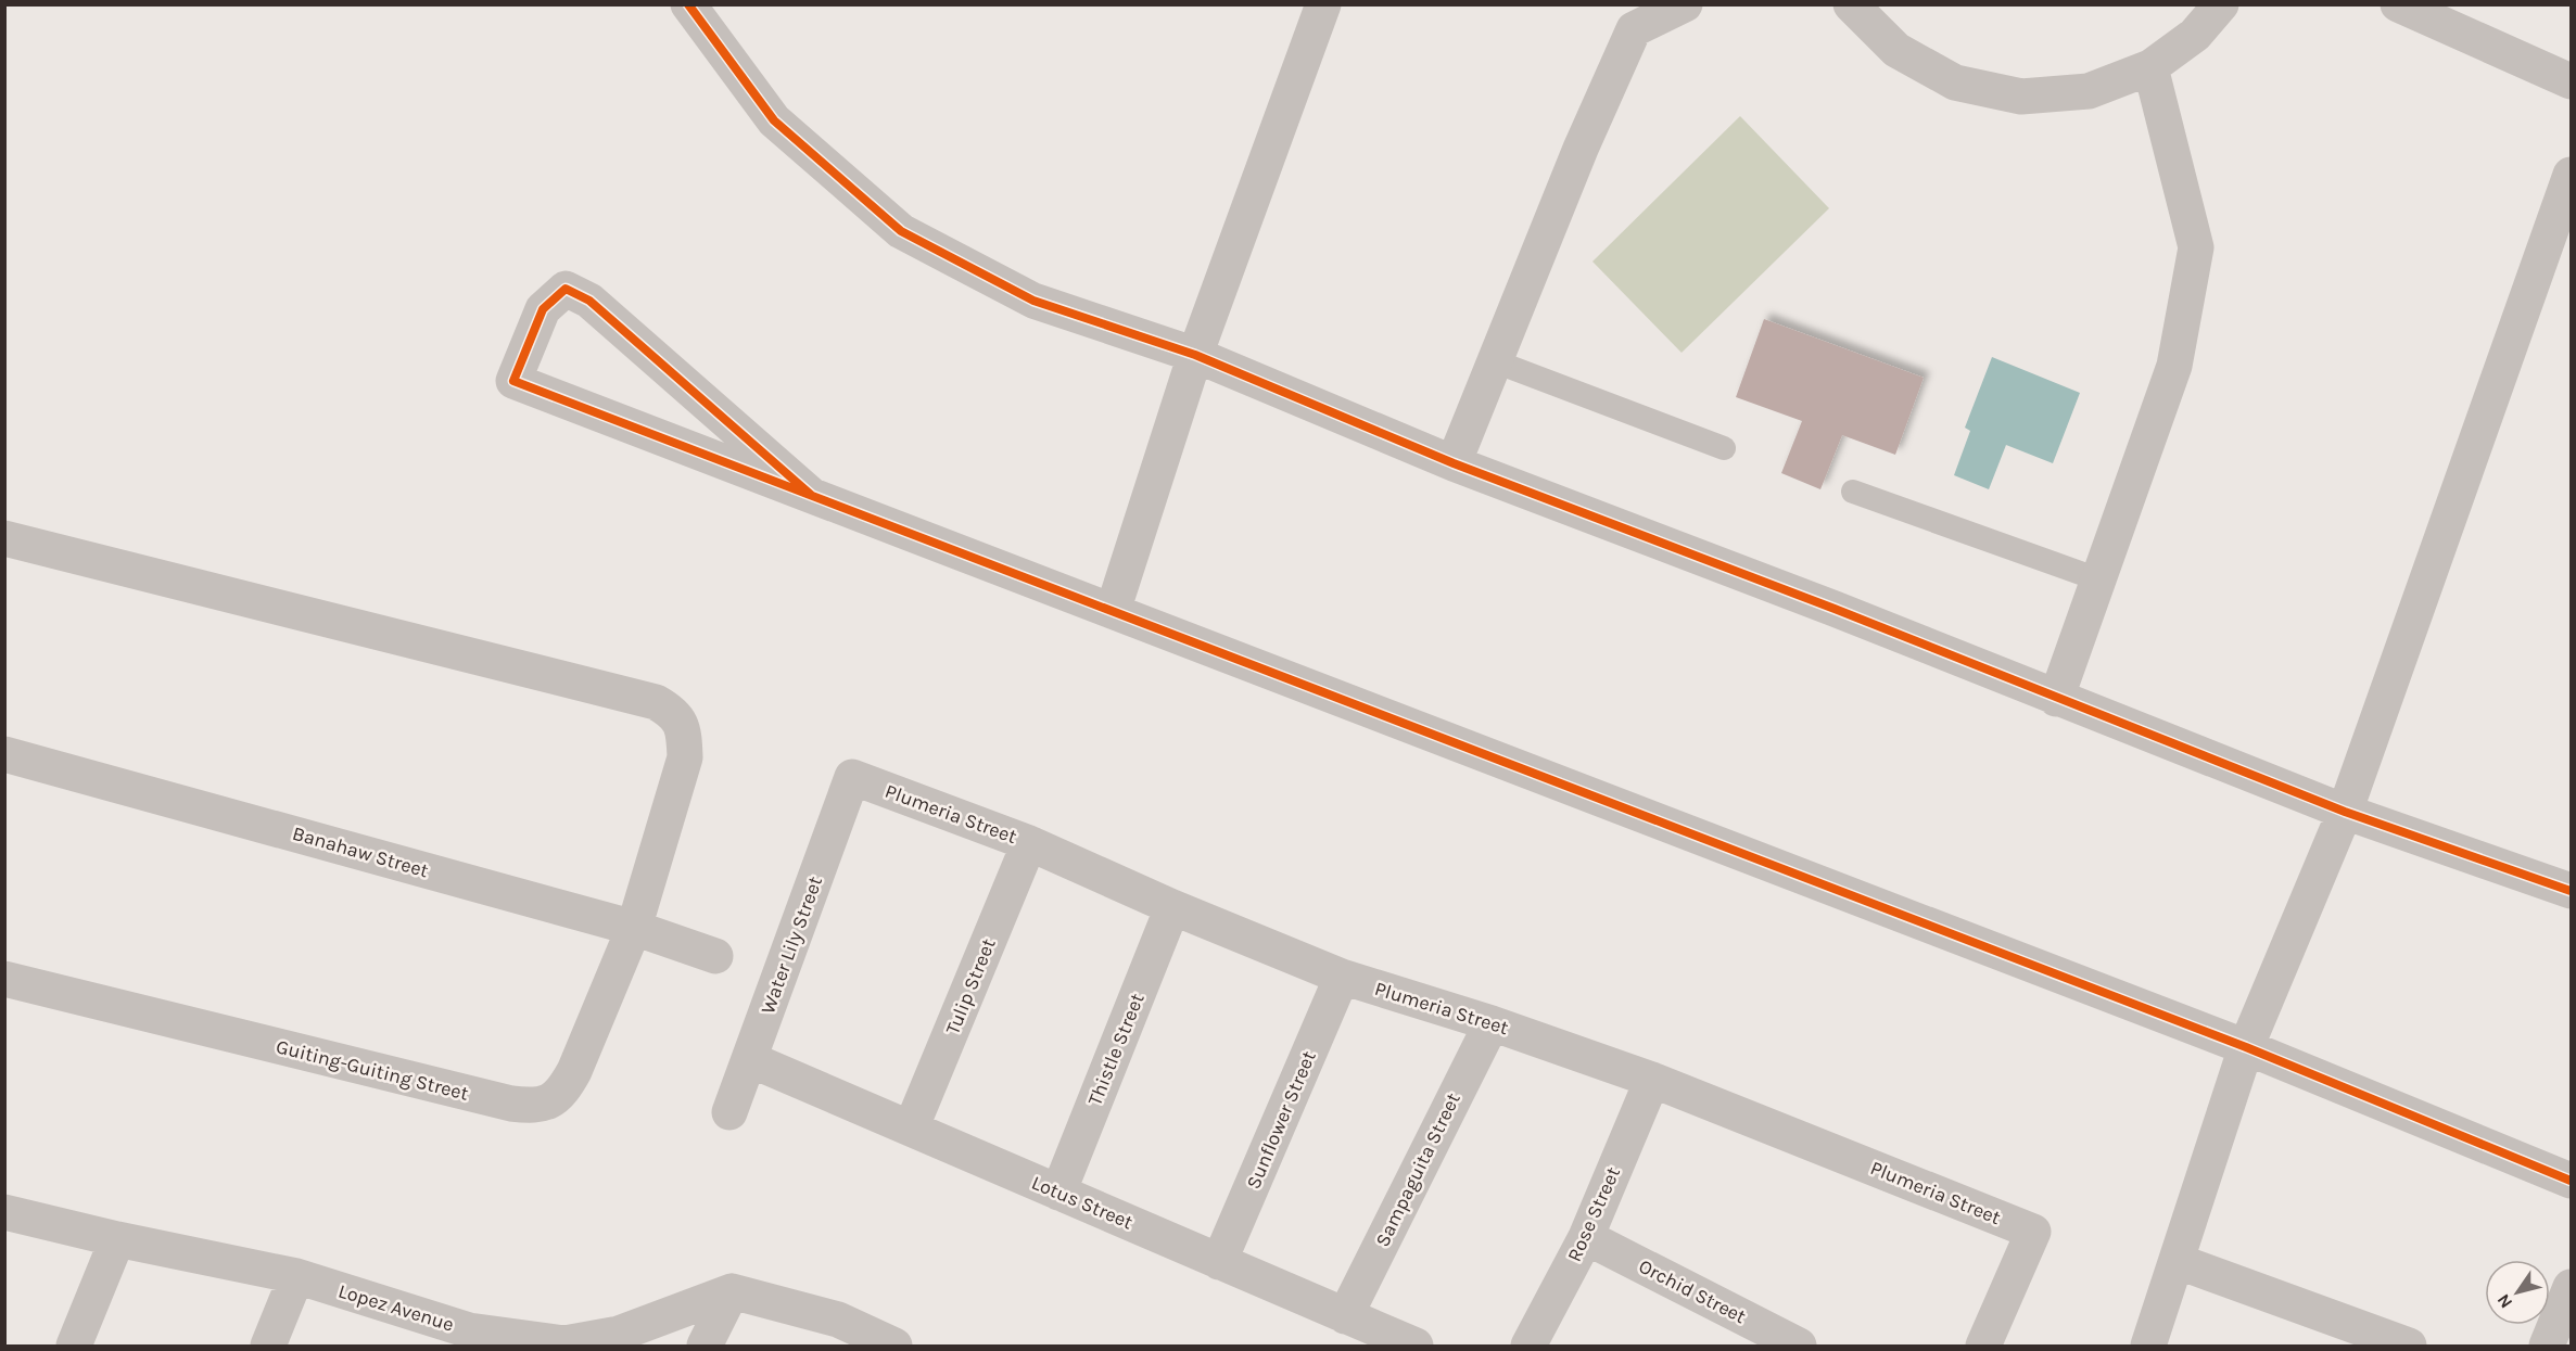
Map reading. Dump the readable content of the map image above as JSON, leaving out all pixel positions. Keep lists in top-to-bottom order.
{
  "streets": {
    "street": [
      "Plumeria Street",
      "Banahaw Street",
      "Water Lily Street",
      "Tulip Street",
      "Thistle Street",
      "Guiting-Guiting Street",
      "Sunflower Street",
      "Sampaguita Street",
      "Lotus Street",
      "Rose Street",
      "Orchid Street",
      "Lopez Avenue"
    ]
  },
  "crossings": [
    ["Plumeria Street", "Water Lily Street"],
    ["Plumeria Street", "Tulip Street"],
    ["Plumeria Street", "Thistle Street"],
    ["Plumeria Street", "Sunflower Street"],
    ["Plumeria Street", "Sampaguita Street"],
    ["Plumeria Street", "Rose Street"],
    ["Banahaw Street", "Guiting-Guiting Street"],
    ["Water Lily Street", "Lotus Street"],
    ["Tulip Street", "Lotus Street"],
    ["Thistle Street", "Lotus Street"],
    ["Sunflower Street", "Lotus Street"],
    ["Sampaguita Street", "Lotus Street"],
    ["Rose Street", "Orchid Street"]
  ],
  "north": "bottom left"
}
